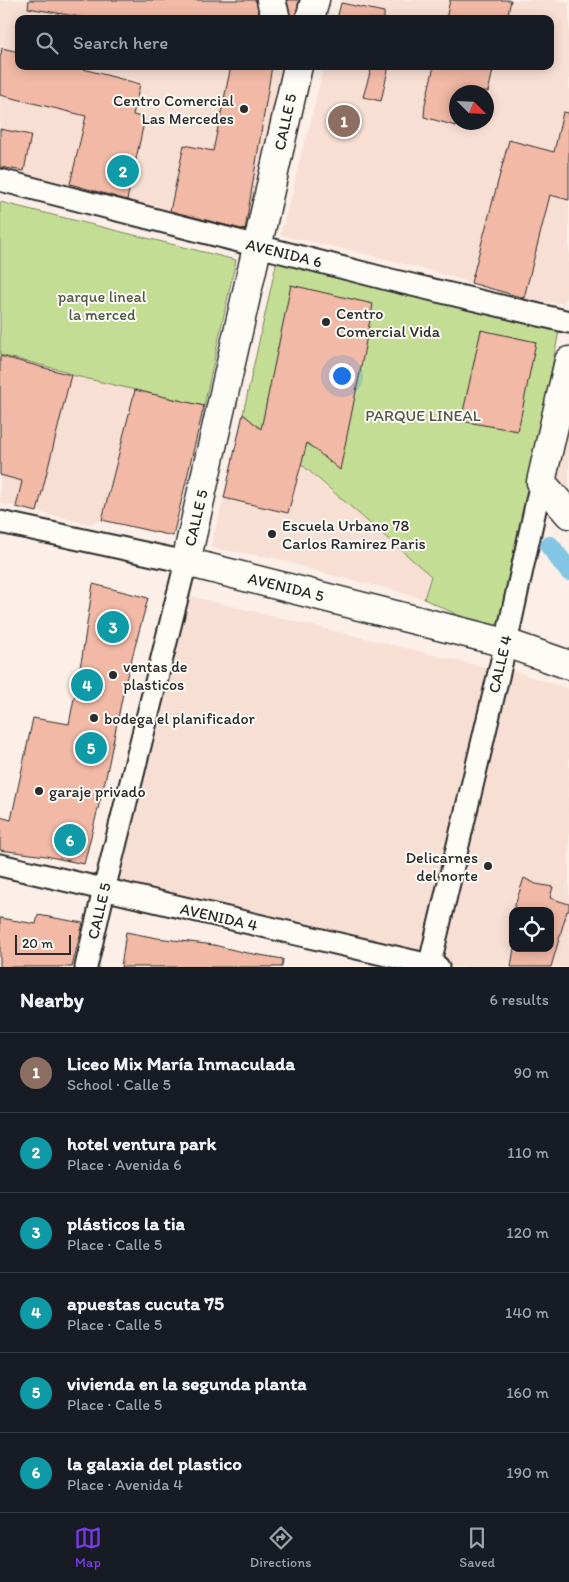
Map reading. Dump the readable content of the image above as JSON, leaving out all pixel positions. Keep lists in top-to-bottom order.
{
  "streets": {
    "main road": ["CALLE 5", "AVENIDA 5", "CALLE 4"],
    "street": ["AVENIDA 6", "AVENIDA 4"]
  },
  "crossings": [
    ["CALLE 5", "AVENIDA 6"],
    ["CALLE 5", "AVENIDA 5"],
    ["CALLE 5", "AVENIDA 4"],
    ["AVENIDA 5", "CALLE 4"],
    ["CALLE 4", "AVENIDA 4"]
  ],
  "parks": ["parque lineal la merced", "PARQUE LINEAL"],
  "places": [
    "Centro Comercial Las Mercedes",
    "Centro Comercial Vida",
    "Escuela Urbano 78 Carlos Ramirez Paris",
    "ventas de plasticos",
    "bodega el planificador",
    "garaje privado",
    "Delicarnes del norte"
  ],
  "scale_bar": "20 m",
  "north": "bottom right",
  "page": {
    "search": "Search here",
    "pins": [
      "1",
      "2",
      "3",
      "4",
      "5",
      "6"
    ],
    "scale": "20 m",
    "heading": ["Nearby", "6 results"],
    "list": [
      {
        "mark": "1",
        "name": "Liceo Mix María Inmaculada",
        "note": "School · Calle 5",
        "value": "90 m"
      },
      {
        "mark": "2",
        "name": "hotel ventura park",
        "note": "Place · Avenida 6",
        "value": "110 m"
      },
      {
        "mark": "3",
        "name": "plásticos la tia",
        "note": "Place · Calle 5",
        "value": "120 m"
      },
      {
        "mark": "4",
        "name": "apuestas cucuta 75",
        "note": "Place · Calle 5",
        "value": "140 m"
      },
      {
        "mark": "5",
        "name": "vivienda en la segunda planta",
        "note": "Place · Calle 5",
        "value": "160 m"
      },
      {
        "mark": "6",
        "name": "la galaxia del plastico",
        "note": "Place · Avenida 4",
        "value": "190 m"
      }
    ],
    "nav": ["Map", "Directions", "Saved"]
  }
}
